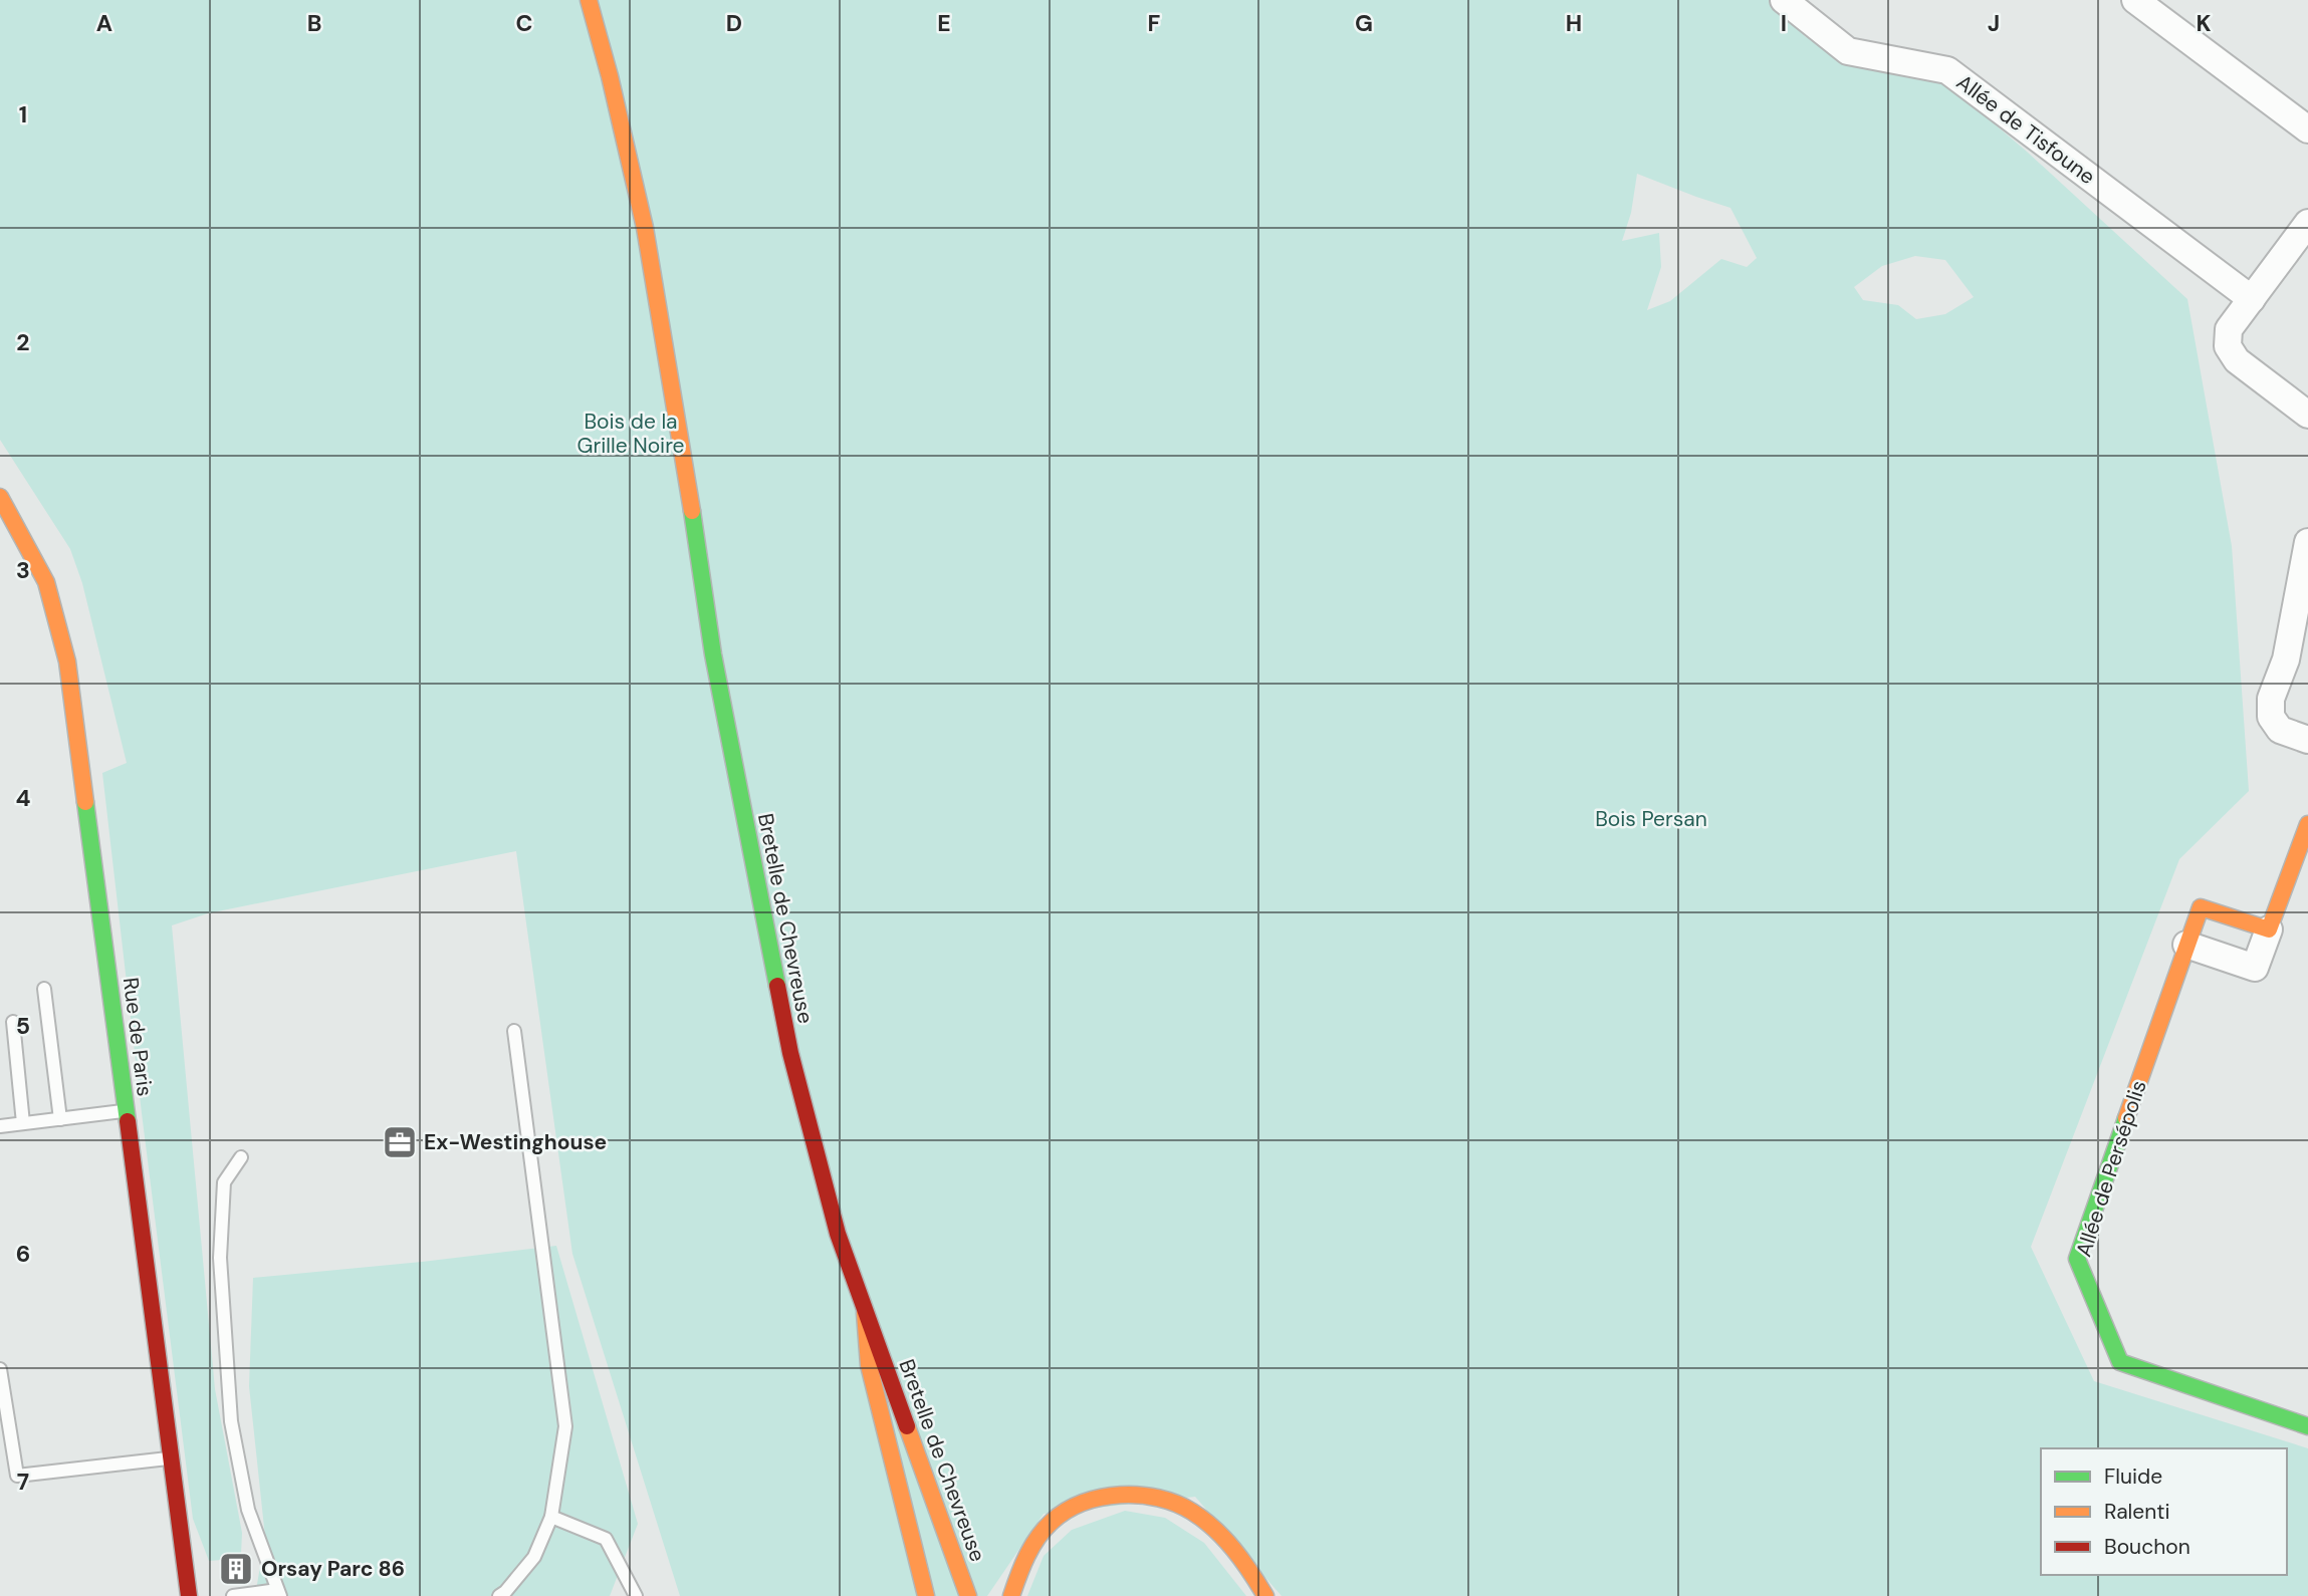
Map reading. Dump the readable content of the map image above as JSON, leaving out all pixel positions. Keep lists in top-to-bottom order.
{
  "streets": {
    "main road": ["Bretelle de Chevreuse", "Rue de Paris", "Allée de Persépolis"],
    "street": ["Allée de Tisfoune"]
  },
  "parks": ["Bois de la Grille Noire", "Bois Persan"],
  "places": {
    "office": ["Ex-Westinghouse"],
    "building": ["Orsay Parc 86"]
  },
  "legend": ["Fluide", "Ralenti", "Bouchon"],
  "grid": {
    "columns": [
      "A",
      "B",
      "C",
      "D",
      "E",
      "F",
      "G",
      "H",
      "I",
      "J",
      "K"
    ],
    "rows": [
      "1",
      "2",
      "3",
      "4",
      "5",
      "6",
      "7"
    ]
  }
}
